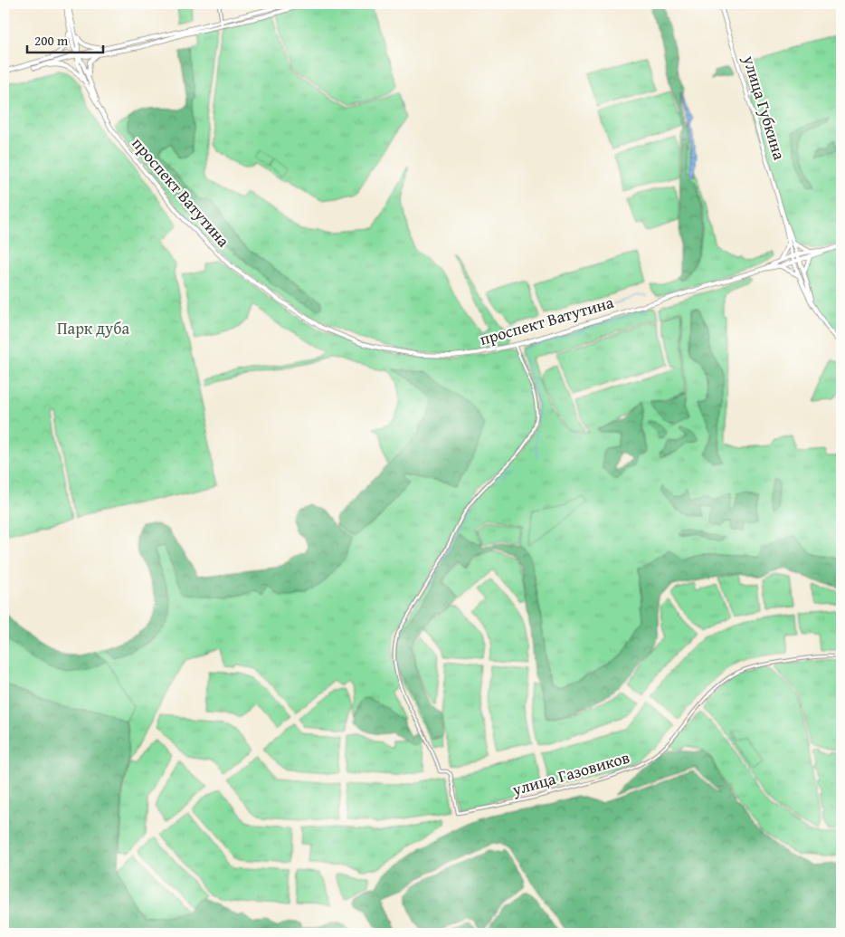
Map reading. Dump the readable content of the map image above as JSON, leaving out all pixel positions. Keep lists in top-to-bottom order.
{
  "streets": {
    "main road": ["улица Губкина", "проспект Ватутина"],
    "street": ["улица Газовиков"]
  },
  "crossings": [
    ["улица Губкина", "проспект Ватутина"],
    ["проспект Ватутина", "улица Газовиков"]
  ],
  "parks": ["Парк дуба"],
  "scale_bar": "200 m"
}
